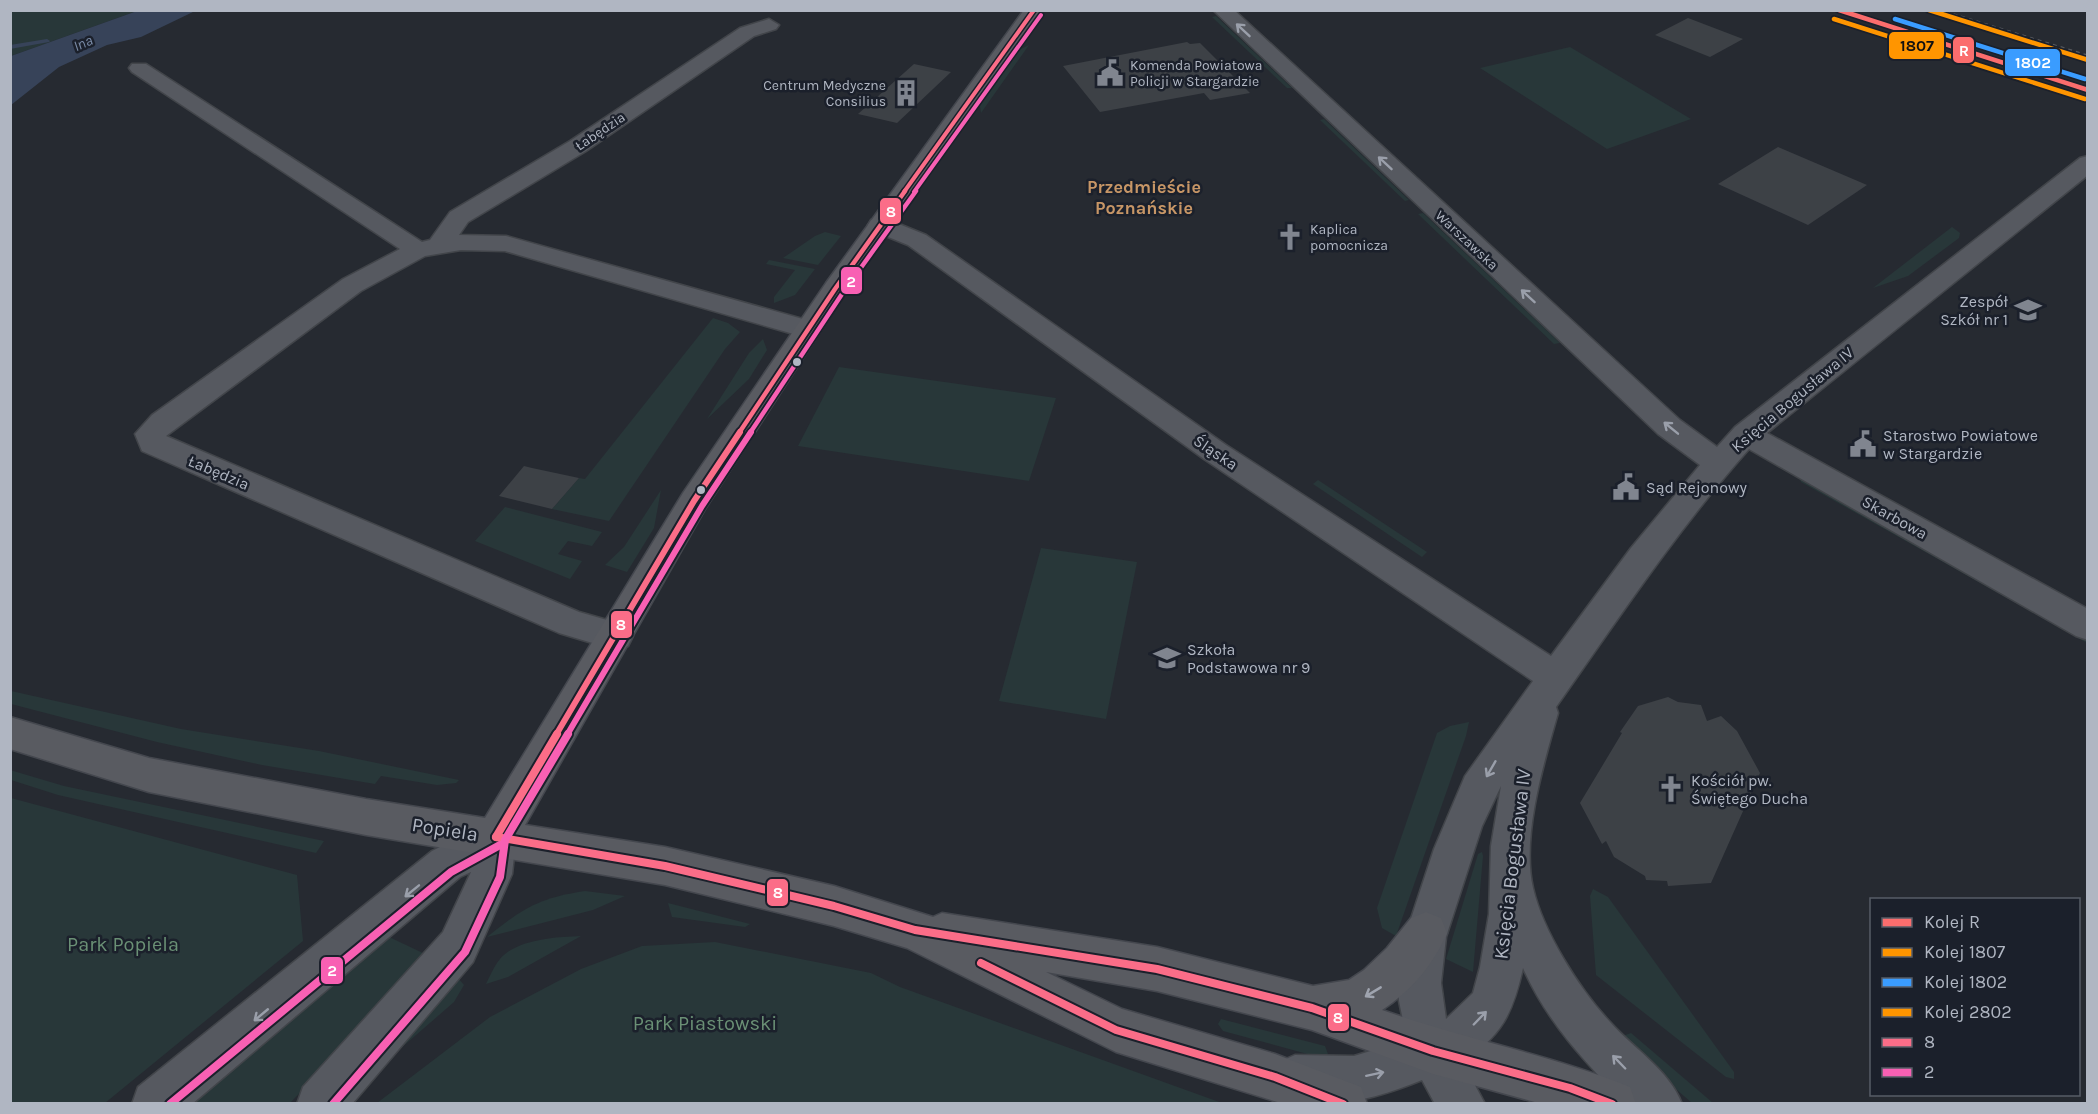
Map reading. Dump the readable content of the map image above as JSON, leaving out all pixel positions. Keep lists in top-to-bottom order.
{
  "streets": {
    "main road": ["Popiela"],
    "street": [
      "Łabędzia",
      "Warszawska",
      "Księcia Bogusława IV",
      "Śląska",
      "Skarbowa"
    ]
  },
  "crossings": [
    ["Warszawska", "Księcia Bogusława IV"],
    ["Księcia Bogusława IV", "Śląska"],
    ["Księcia Bogusława IV", "Skarbowa"],
    ["Księcia Bogusława IV", "Popiela"]
  ],
  "one_way": ["Warszawska"],
  "districts": ["Przedmieście Poznańskie"],
  "water": ["Ina"],
  "parks": ["Park Popiela", "Park Piastowski"],
  "places": {
    "public building": ["Komenda Powiatowa Policji w Stargardzie", "Starostwo Powiatowe w Stargardzie", "Sąd Rejonowy"],
    "building": ["Centrum Medyczne Consilius"],
    "church": ["Kaplica pomocnicza", "Kościół pw. Świętego Ducha"],
    "school or university": ["Zespół Szkół nr 1", "Szkoła Podstawowa nr 9"]
  },
  "lines": [
    "rail line R",
    "rail line 2802",
    "transit line 8",
    "transit line 2",
    "rail line 1807",
    "rail line 1802"
  ],
  "legend": [
    "Kolej R",
    "Kolej 1807",
    "Kolej 1802",
    "Kolej 2802",
    "8",
    "2"
  ]
}
